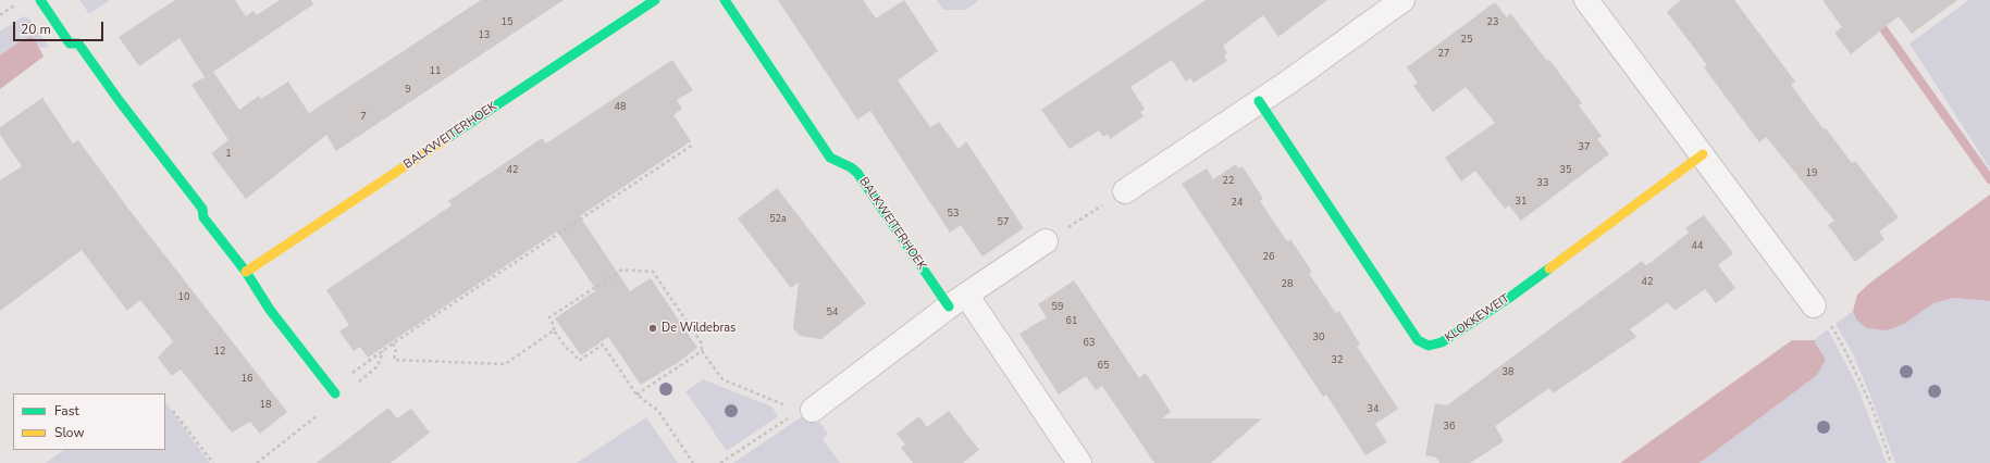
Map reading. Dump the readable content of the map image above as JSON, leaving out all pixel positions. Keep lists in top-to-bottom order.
{
  "streets": {
    "street": ["BALKWEITERHOEK", "KLOKKEWEIT"]
  },
  "places": ["De Wildebras"],
  "house_numbers": [
    "15",
    "23",
    "13",
    "25",
    "27",
    "11",
    "9",
    "48",
    "7",
    "37",
    "1",
    "42",
    "35",
    "19",
    "22",
    "33",
    "31",
    "24",
    "53",
    "52a",
    "57",
    "44",
    "26",
    "42",
    "28",
    "10",
    "59",
    "54",
    "61",
    "30",
    "63",
    "12",
    "32",
    "65",
    "38",
    "16",
    "18",
    "34",
    "36"
  ],
  "legend": ["Fast", "Slow"],
  "scale_bar": "20 m"
}
